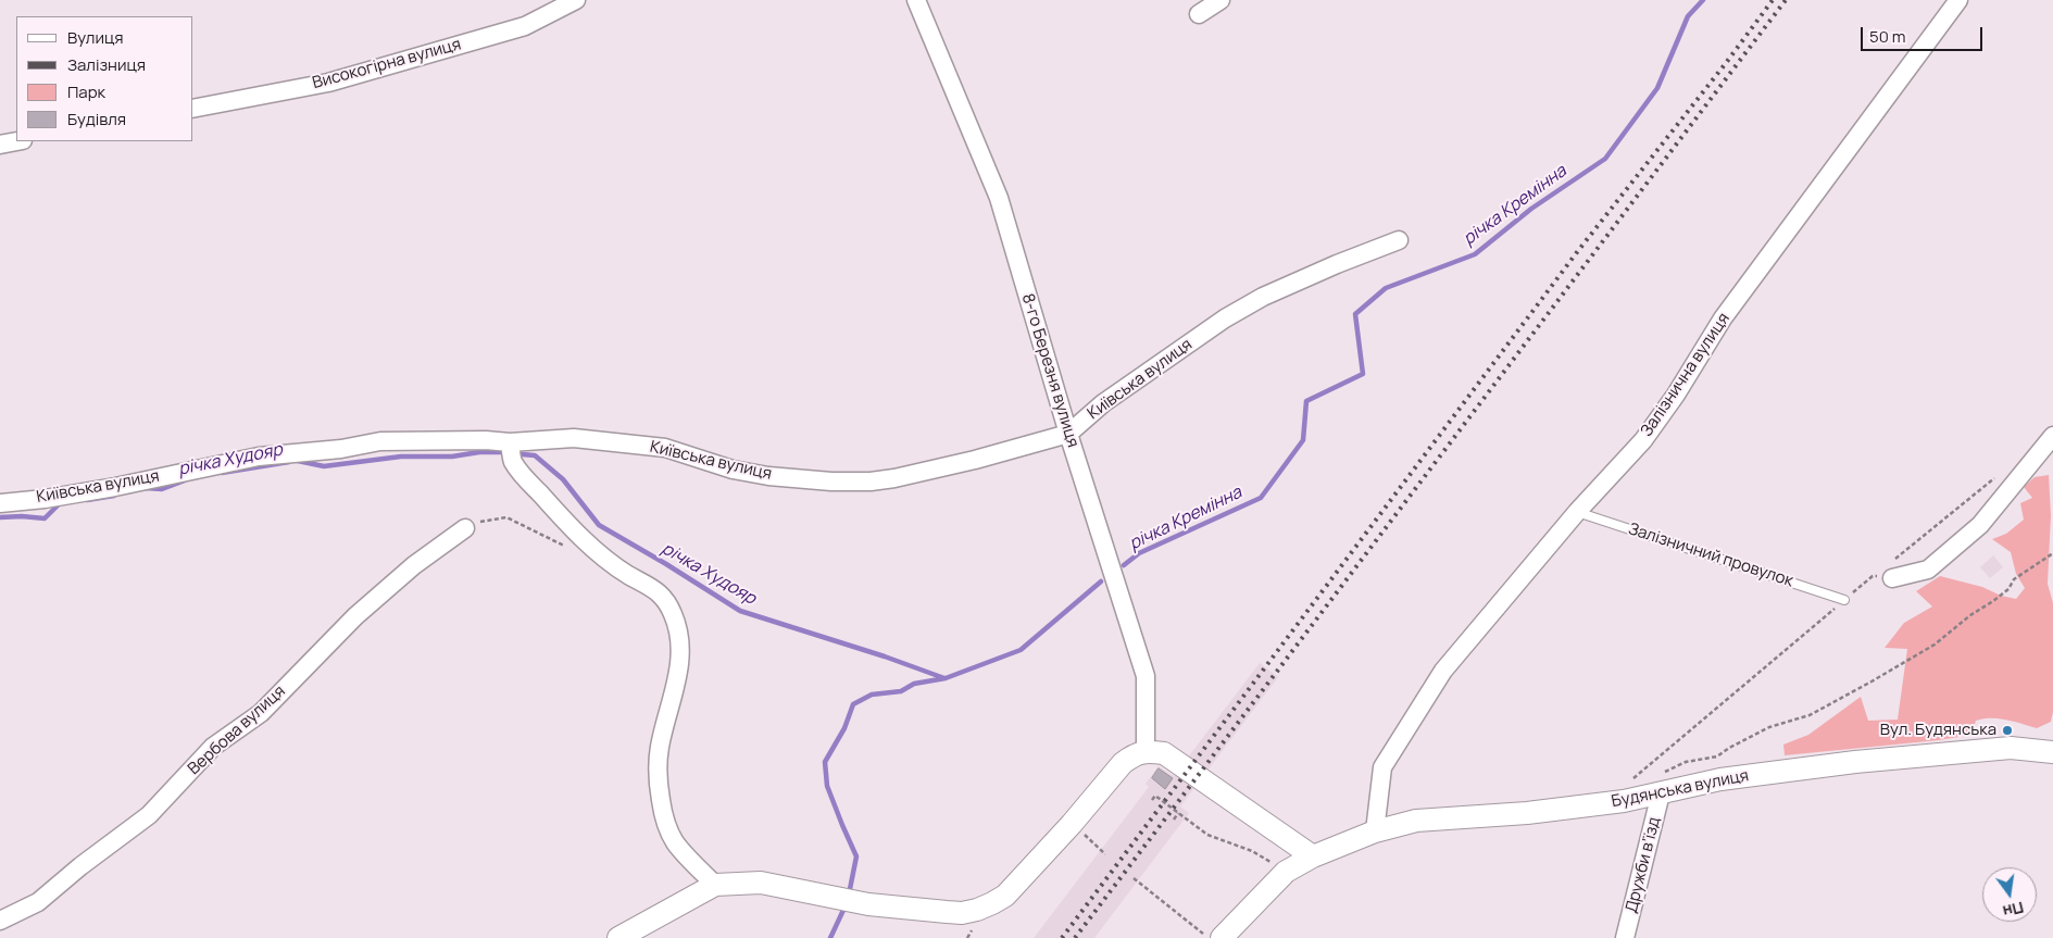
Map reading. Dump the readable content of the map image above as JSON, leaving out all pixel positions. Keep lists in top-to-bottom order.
{
  "streets": {
    "street": [
      "Високогірна вулиця",
      "8-го Березня вулиця",
      "Залізнична вулиця",
      "Київська вулиця",
      "Вербова вулиця",
      "Будянська вулиця",
      "Дружби в’їзд"
    ],
    "lane": ["Залізничний провулок"]
  },
  "crossings": [
    ["8-го Березня вулиця", "Київська вулиця"],
    ["Залізнична вулиця", "Залізничний провулок"],
    ["Залізнична вулиця", "Будянська вулиця"],
    ["Будянська вулиця", "Дружби в’їзд"]
  ],
  "water": ["річка Кремінна", "річка Худояр"],
  "places": ["Вул. Будянська"],
  "legend": [
    "Вулиця",
    "Залізниця",
    "Парк",
    "Будівля"
  ],
  "scale_bar": "50 m",
  "north": "bottom"
}
